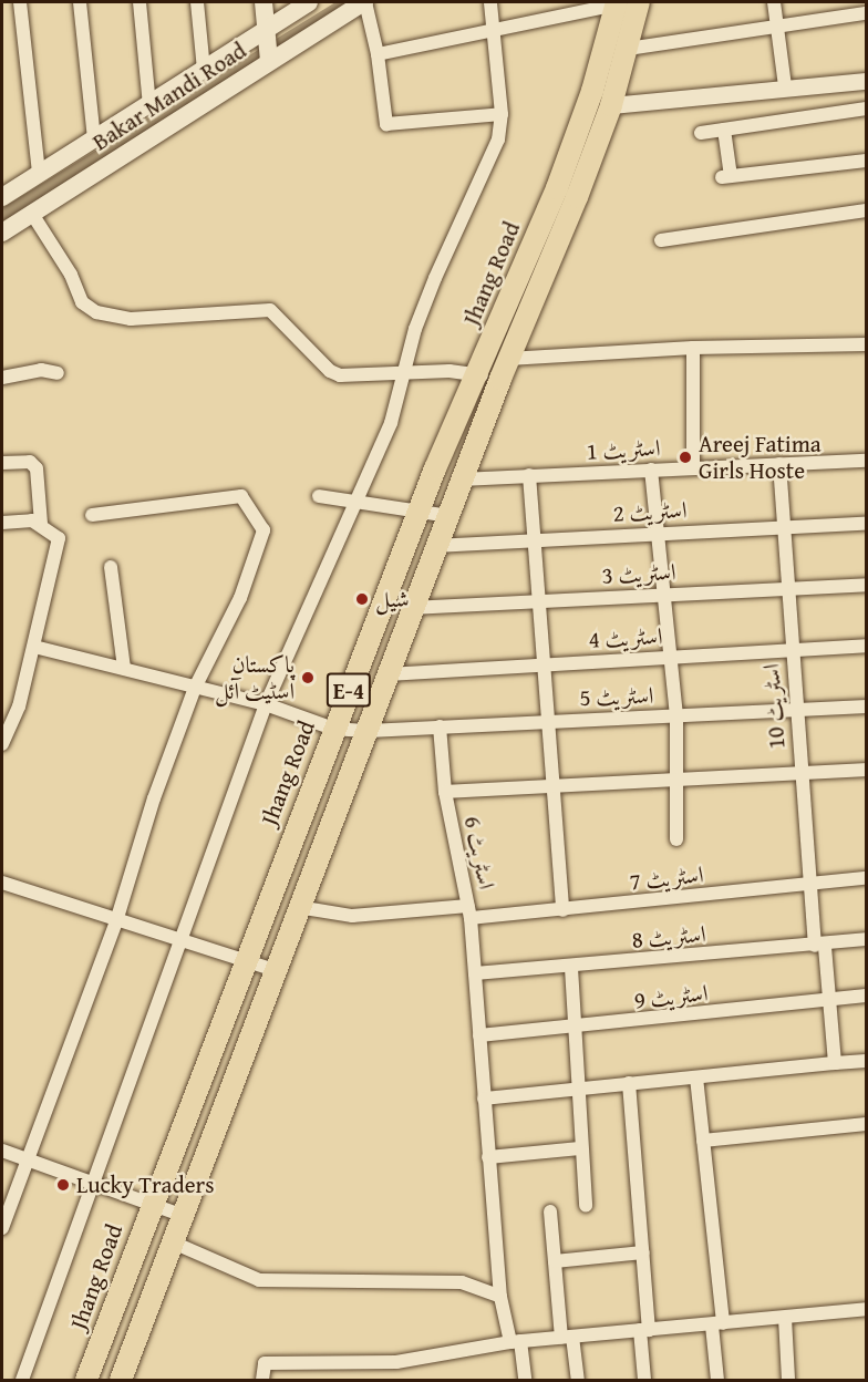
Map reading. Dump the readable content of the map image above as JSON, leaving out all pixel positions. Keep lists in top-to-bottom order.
{
  "streets": {
    "highway": ["Jhang Road", "E-4"],
    "main road": ["Bakar Mandi Road"],
    "street": [
      "اسٹریٹ 1",
      "اسٹریٹ 2",
      "اسٹریٹ 3",
      "اسٹریٹ 4",
      "اسٹریٹ 5",
      "اسٹریٹ 10",
      "اسٹریٹ 6",
      "اسٹریٹ 7",
      "اسٹریٹ 8",
      "اسٹریٹ 9"
    ]
  },
  "crossings": [
    ["Jhang Road", "اسٹریٹ 1"],
    ["Jhang Road", "اسٹریٹ 2"],
    ["Jhang Road", "اسٹریٹ 3"],
    ["Jhang Road", "اسٹریٹ 4"],
    ["Jhang Road", "اسٹریٹ 5"],
    ["Jhang Road", "اسٹریٹ 7"],
    ["اسٹریٹ 1", "اسٹریٹ 10"],
    ["اسٹریٹ 2", "اسٹریٹ 10"],
    ["اسٹریٹ 3", "اسٹریٹ 10"],
    ["اسٹریٹ 4", "اسٹریٹ 10"],
    ["اسٹریٹ 5", "اسٹریٹ 10"],
    ["اسٹریٹ 10", "اسٹریٹ 6"],
    ["اسٹریٹ 10", "اسٹریٹ 7"],
    ["اسٹریٹ 10", "اسٹریٹ 8"],
    ["اسٹریٹ 10", "اسٹریٹ 9"],
    ["اسٹریٹ 6", "اسٹریٹ 7"],
    ["اسٹریٹ 6", "اسٹریٹ 8"],
    ["اسٹریٹ 6", "اسٹریٹ 9"]
  ],
  "places": [
    "Areej Fatima Girls Hoste",
    "شیل",
    "پاکستان اسٹیٹ آئل",
    "Lucky Traders"
  ]
}
